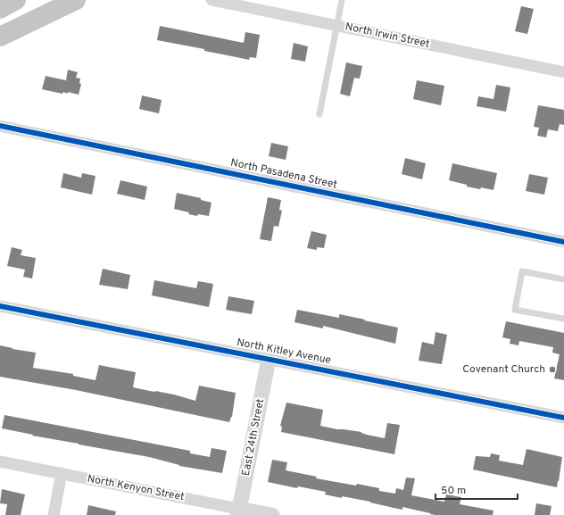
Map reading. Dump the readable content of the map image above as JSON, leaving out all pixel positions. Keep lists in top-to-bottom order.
{
  "streets": {
    "street": [
      "North Irwin Street",
      "North Pasadena Street",
      "North Kitley Avenue",
      "East 24th Street",
      "North Kenyon Street"
    ]
  },
  "crossings": [
    ["North Kitley Avenue", "East 24th Street"],
    ["East 24th Street", "North Kenyon Street"]
  ],
  "places": ["Covenant Church"],
  "scale_bar": "50 m"
}
